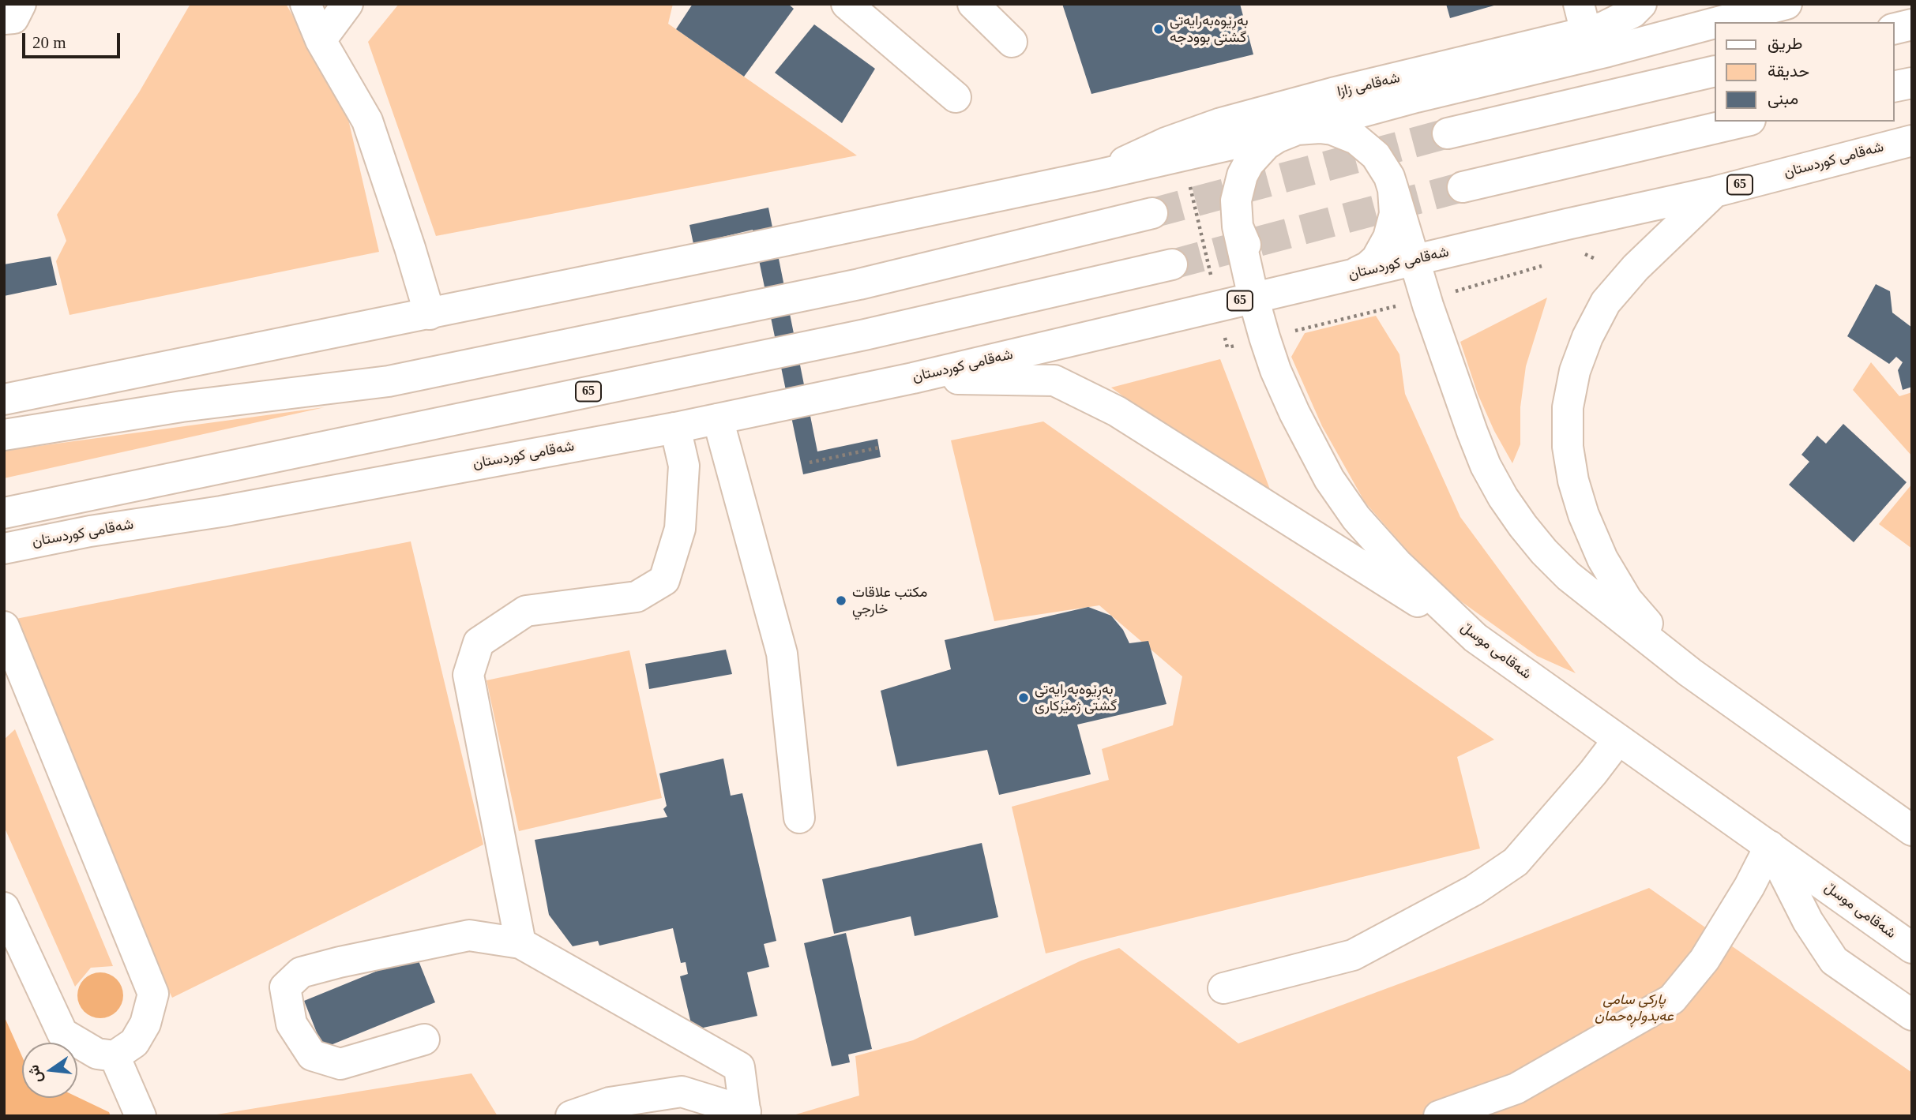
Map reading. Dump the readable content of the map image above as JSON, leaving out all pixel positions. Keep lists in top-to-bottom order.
{
  "streets": {
    "main road": [
      "شەقامی زازا",
      "شەقامی کوردستان",
      "65",
      "شەقامی موسڵ"
    ]
  },
  "crossings": [
    ["شەقامی کوردستان", "شەقامی موسڵ"]
  ],
  "parks": ["پارکی سامی عەبدولڕەحمان"],
  "places": ["بەڕێوەبەرایەتی گشتی بوودجە", "مكتب علاقات خارجي", "بەڕێوەبەرایەتی گشتی ژمێركاری"],
  "legend": ["طريق", "حديقة", "مبنى"],
  "scale_bar": "20 m",
  "north": "left"
}
